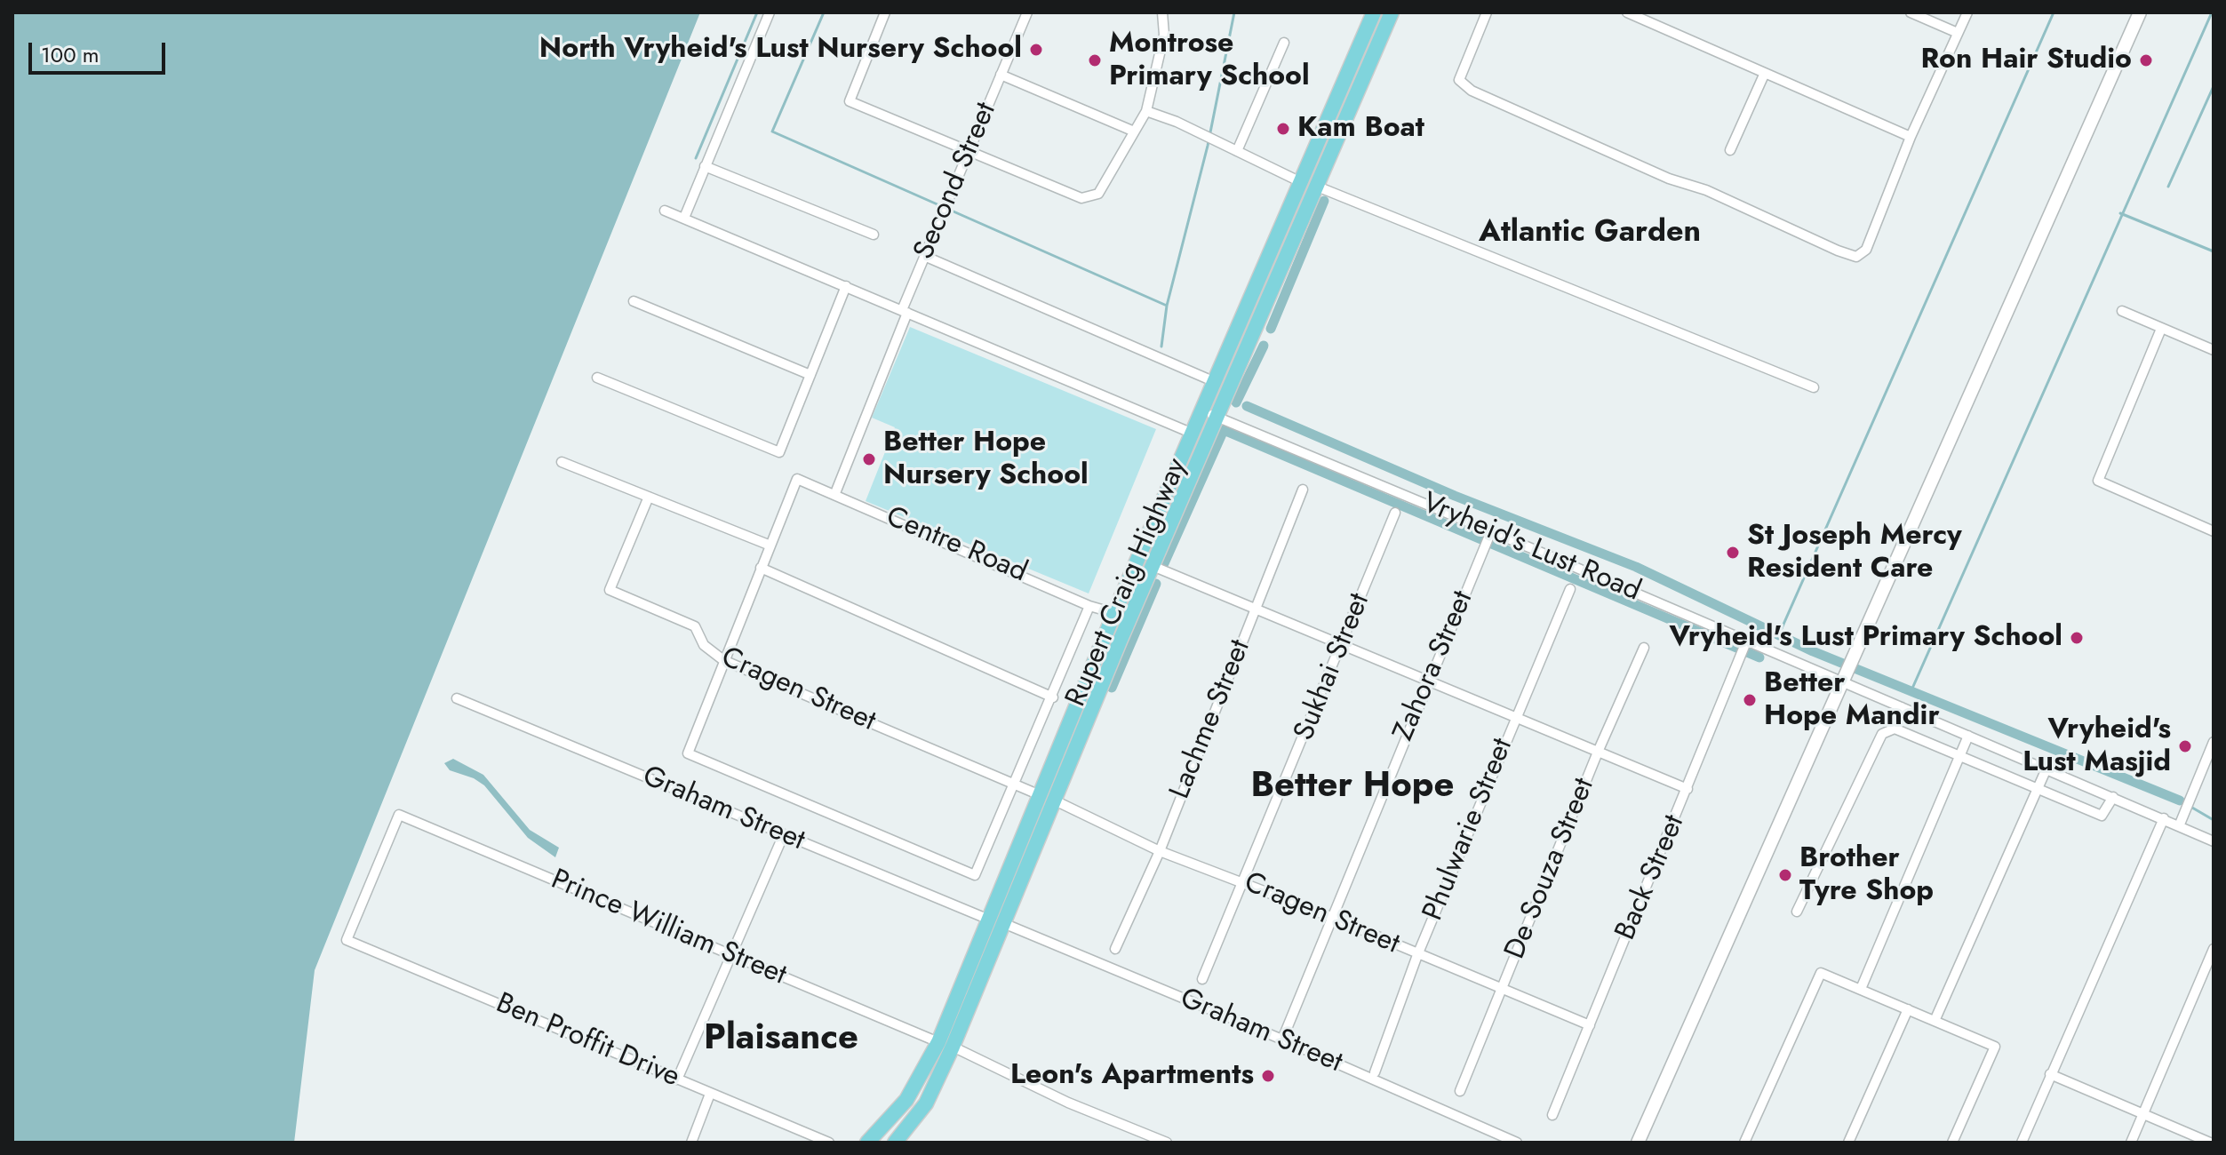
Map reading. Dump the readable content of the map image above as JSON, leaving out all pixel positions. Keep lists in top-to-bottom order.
{
  "streets": {
    "main road": ["Rupert Craig Highway"],
    "street": [
      "Second Street",
      "Centre Road",
      "Vryheid's Lust Road",
      "Zahora Street",
      "Sukhai Street",
      "Cragen Street",
      "Lachme Street",
      "Graham Street",
      "Phulwarie Street",
      "De Souza Street",
      "Back Street",
      "Prince William Street",
      "Ben Proffit Drive"
    ]
  },
  "crossings": [
    ["Second Street", "Centre Road"],
    ["Centre Road", "Rupert Craig Highway"],
    ["Vryheid's Lust Road", "Rupert Craig Highway"],
    ["Vryheid's Lust Road", "Zahora Street"],
    ["Vryheid's Lust Road", "Back Street"],
    ["Rupert Craig Highway", "Cragen Street"],
    ["Rupert Craig Highway", "Graham Street"],
    ["Rupert Craig Highway", "Prince William Street"],
    ["Zahora Street", "Cragen Street"],
    ["Zahora Street", "Graham Street"],
    ["Sukhai Street", "Cragen Street"],
    ["Cragen Street", "Lachme Street"],
    ["Cragen Street", "Phulwarie Street"],
    ["Cragen Street", "De Souza Street"],
    ["Cragen Street", "Back Street"],
    ["Prince William Street", "Ben Proffit Drive"]
  ],
  "districts": ["Atlantic Garden", "Better Hope", "Plaisance"],
  "places": [
    "North Vryheid's Lust Nursery School",
    "Montrose Primary School",
    "Ron Hair Studio",
    "Kam Boat",
    "Better Hope Nursery School",
    "St Joseph Mercy Resident Care",
    "Vryheid's Lust Primary School",
    "Better Hope Mandir",
    "Vryheid's Lust Masjid",
    "Brother Tyre Shop",
    "Leon's Apartments"
  ],
  "scale_bar": "100 m"
}
